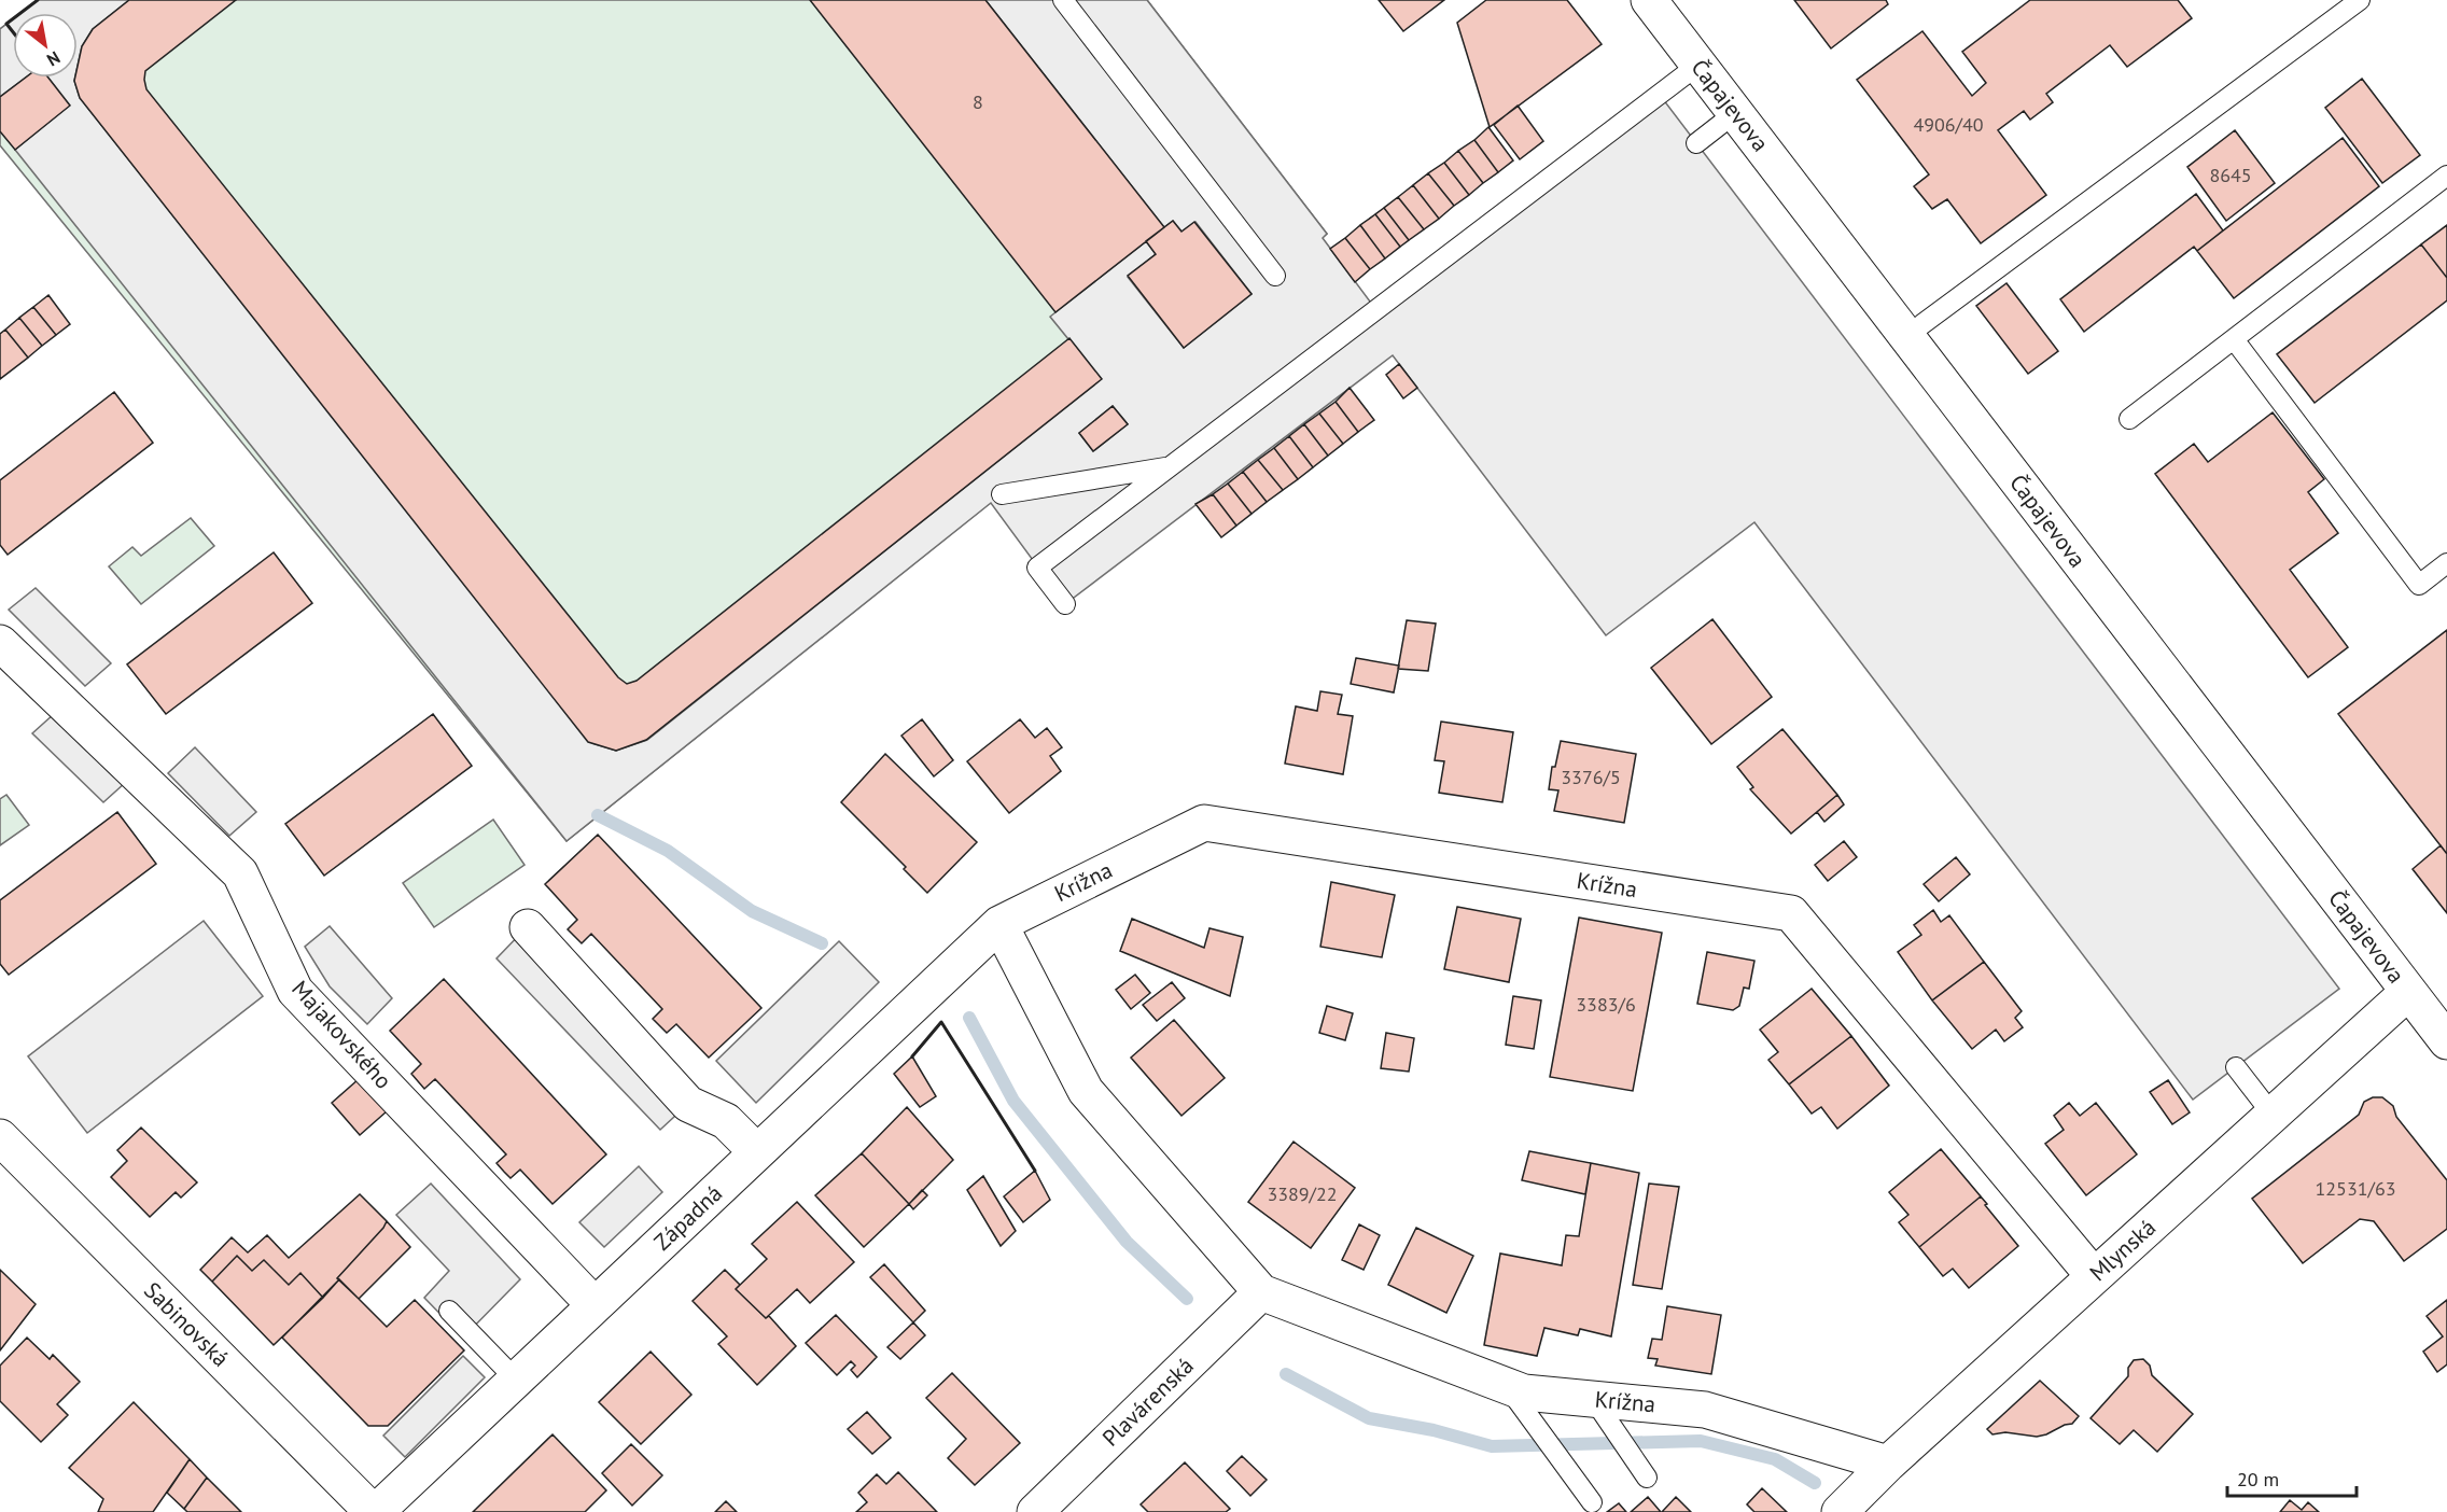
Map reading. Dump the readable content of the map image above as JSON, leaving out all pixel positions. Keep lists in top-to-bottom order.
{
  "streets": {
    "street": [
      "Čapajevova",
      "Krížna",
      "Majakovského",
      "Západná",
      "Mlynská",
      "Sabinovská",
      "Plavárenská"
    ]
  },
  "crossings": [
    ["Čapajevova", "Mlynská"],
    ["Krížna", "Západná"],
    ["Krížna", "Mlynská"],
    ["Krížna", "Plavárenská"],
    ["Majakovského", "Západná"],
    ["Západná", "Sabinovská"]
  ],
  "house_numbers": [
    "8",
    "4906/40",
    "8645",
    "3376/5",
    "3383/6",
    "12531/63",
    "3389/22"
  ],
  "scale_bar": "20 m",
  "north": "bottom right"
}
